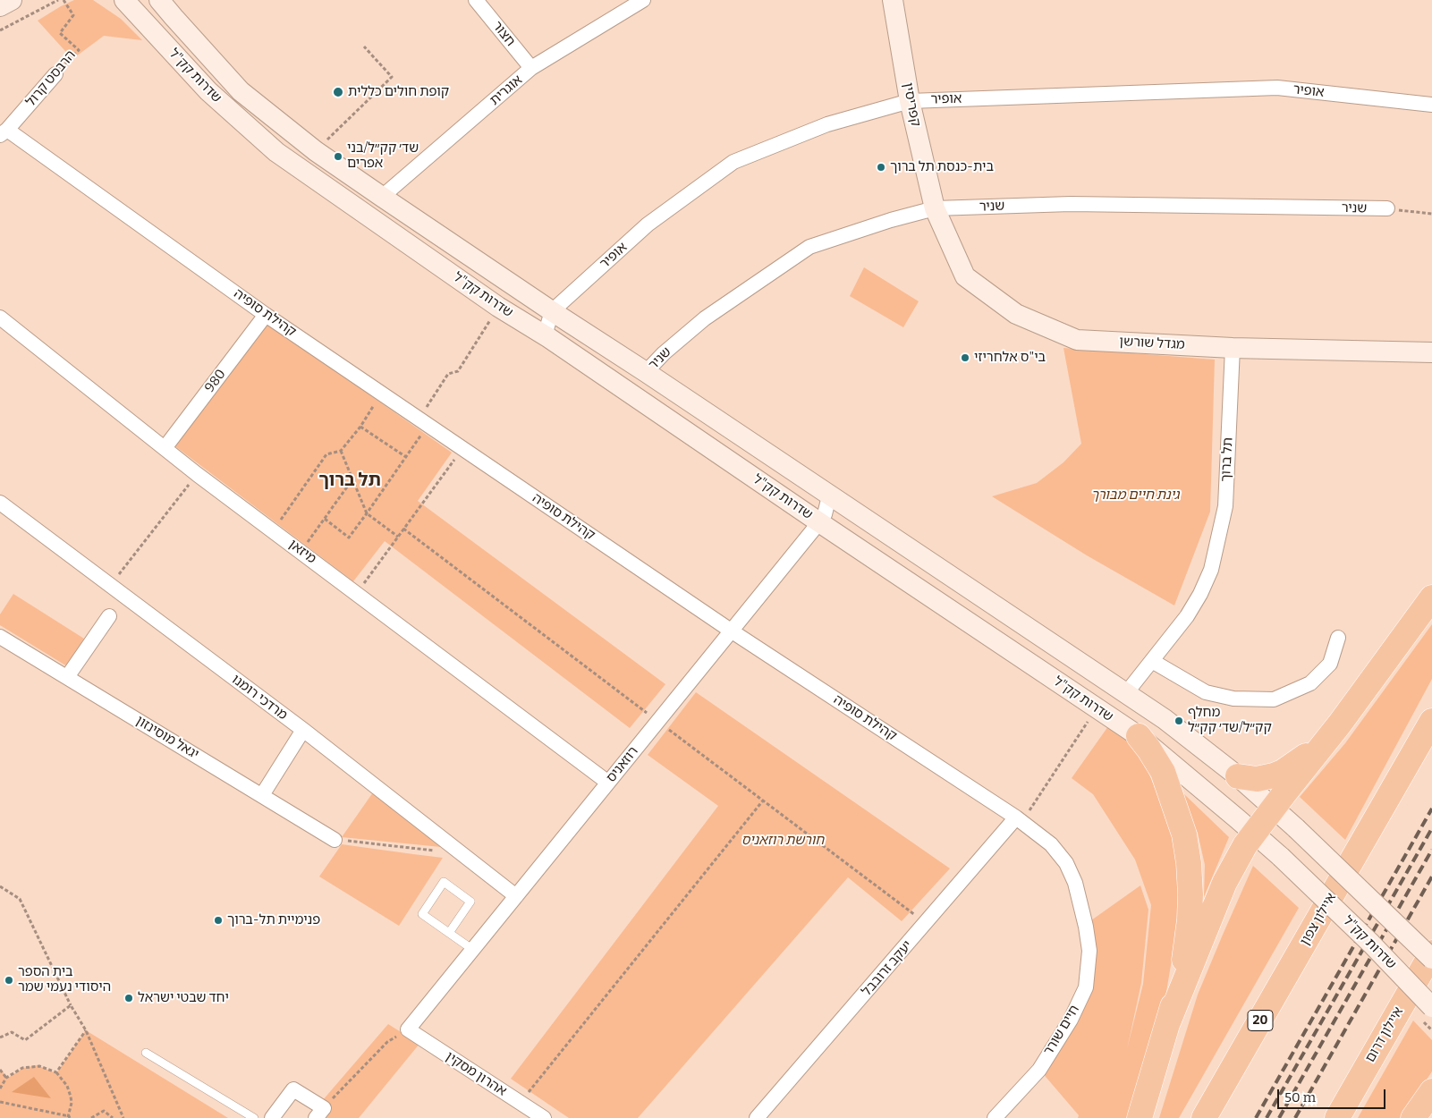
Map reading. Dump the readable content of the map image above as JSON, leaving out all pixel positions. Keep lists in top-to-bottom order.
{
  "streets": {
    "highway": ["איילון צפון", "20", "איילון דרום"],
    "main road": ["שדרות קק\"ל", "קפריסין", "מגדל שורשן"],
    "street": [
      "חצור",
      "הרבסט קרול",
      "אוגרית",
      "אופיר",
      "שניר",
      "קהילת סופיה",
      "980",
      "תל ברוך",
      "מיזאן",
      "מרדכי רומנו",
      "יגאל מוסינזון",
      "רוזאניס",
      "יעקב זרובבל",
      "חיים שורר",
      "אהרון מסקין"
    ]
  },
  "crossings": [
    ["חצור", "אוגרית"],
    ["שדרות קק\"ל", "אוגרית"],
    ["שדרות קק\"ל", "אופיר"],
    ["שדרות קק\"ל", "שניר"],
    ["שדרות קק\"ל", "תל ברוך"],
    ["שדרות קק\"ל", "רוזאניס"],
    ["הרבסט קרול", "קהילת סופיה"],
    ["אופיר", "קפריסין"],
    ["קפריסין", "שניר"],
    ["קפריסין", "מגדל שורשן"],
    ["שניר", "מגדל שורשן"],
    ["קהילת סופיה", "980"],
    ["קהילת סופיה", "רוזאניס"],
    ["קהילת סופיה", "יעקב זרובבל"],
    ["קהילת סופיה", "חיים שורר"],
    ["מגדל שורשן", "תל ברוך"],
    ["980", "מיזאן"],
    ["מיזאן", "רוזאניס"],
    ["מרדכי רומנו", "רוזאניס"],
    ["רוזאניס", "אהרון מסקין"]
  ],
  "districts": ["תל ברוך"],
  "parks": ["גינת חיים מבורך", "חורשת רוזאניס"],
  "places": [
    "קופת חולים כללית",
    "שד׳ קק״ל/בני אפרים",
    "בית-כנסת תל ברוך",
    "בי\"ס אלחריזי",
    "מחלף קק״ל/שד׳ קק״ל",
    "פנימיית תל-ברוך",
    "בית הספר היסודי נעמי שמר",
    "יחד שבטי ישראל"
  ],
  "scale_bar": "50 m"
}
